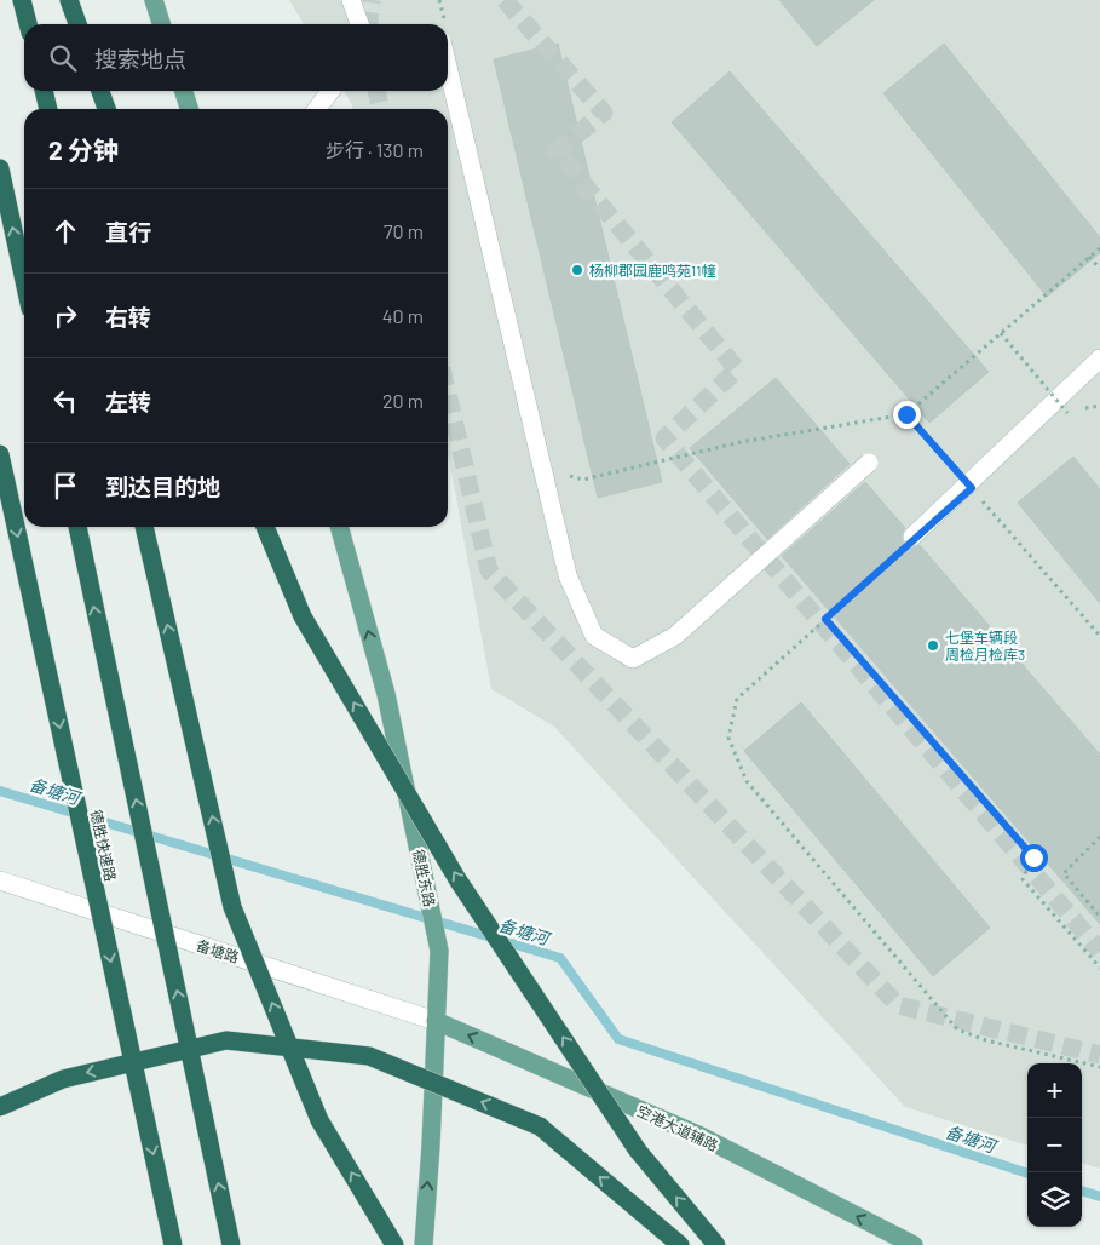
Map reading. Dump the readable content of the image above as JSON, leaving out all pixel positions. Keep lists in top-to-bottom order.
{
  "streets": {
    "highway": ["德胜快速路"],
    "main road": ["德胜东路", "空港大道辅路"],
    "street": ["备塘路"]
  },
  "crossings": [
    ["德胜东路", "备塘路"],
    ["德胜东路", "空港大道辅路"],
    ["备塘路", "空港大道辅路"]
  ],
  "one_way": ["德胜东路", "空港大道辅路"],
  "water": ["备塘河"],
  "places": ["杨柳郡园鹿鸣苑11幢", "七堡车辆段 周检月检库3"],
  "page": {
    "search": "搜索地点",
    "heading": ["2 分钟", "步行 · 130 m"],
    "list": [
      ["直行", "70 m"],
      ["右转", "40 m"],
      ["左转", "20 m"],
      "到达目的地"
    ],
    "map_buttons": ["+", "−"]
  }
}
